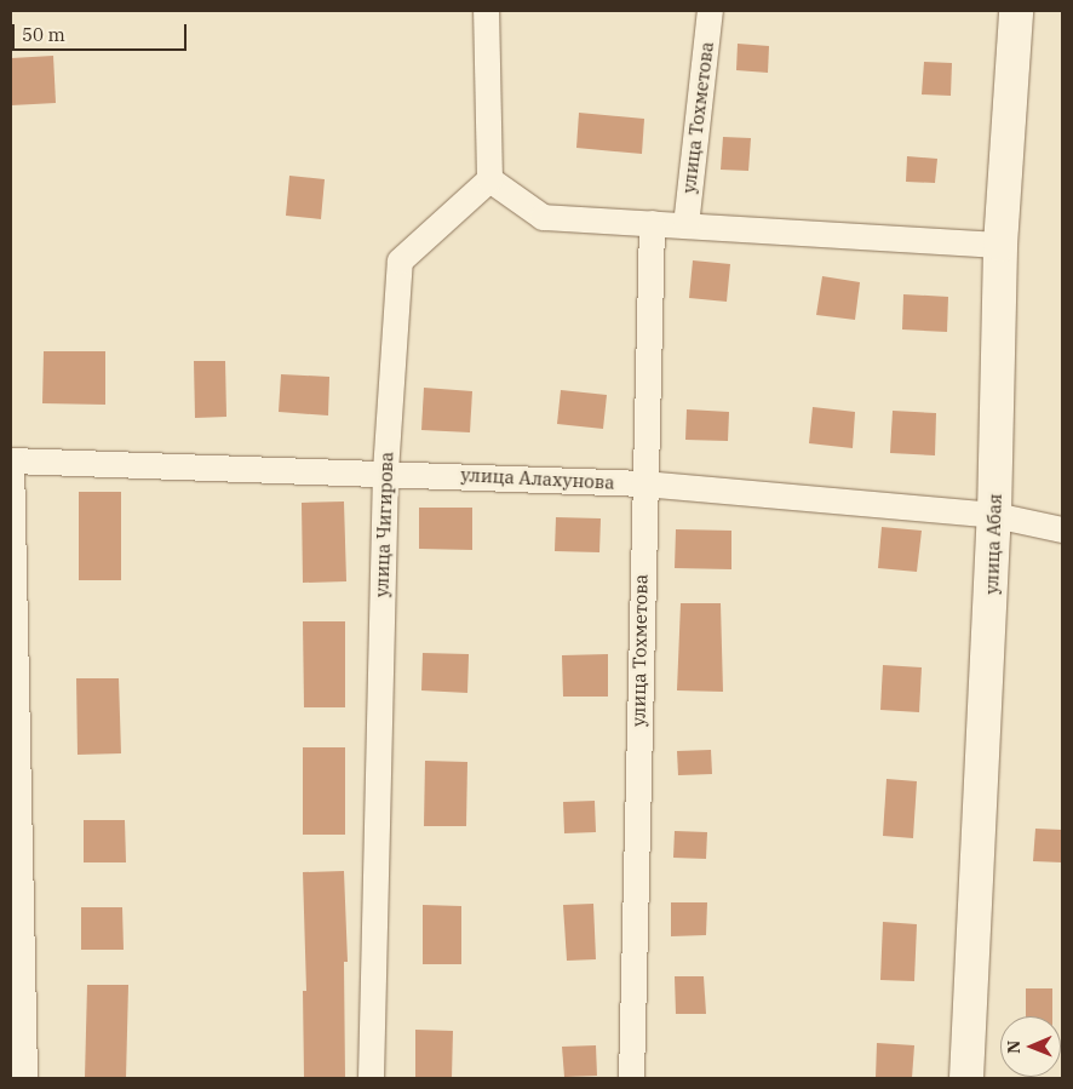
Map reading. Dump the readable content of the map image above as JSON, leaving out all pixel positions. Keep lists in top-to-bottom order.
{
  "streets": {
    "street": [
      "улица Тохметова",
      "улица Алахунова",
      "улица Чигирова",
      "улица Абая"
    ]
  },
  "crossings": [
    ["улица Тохметова", "улица Алахунова"],
    ["улица Алахунова", "улица Чигирова"],
    ["улица Алахунова", "улица Абая"]
  ],
  "scale_bar": "50 m",
  "north": "left"
}
